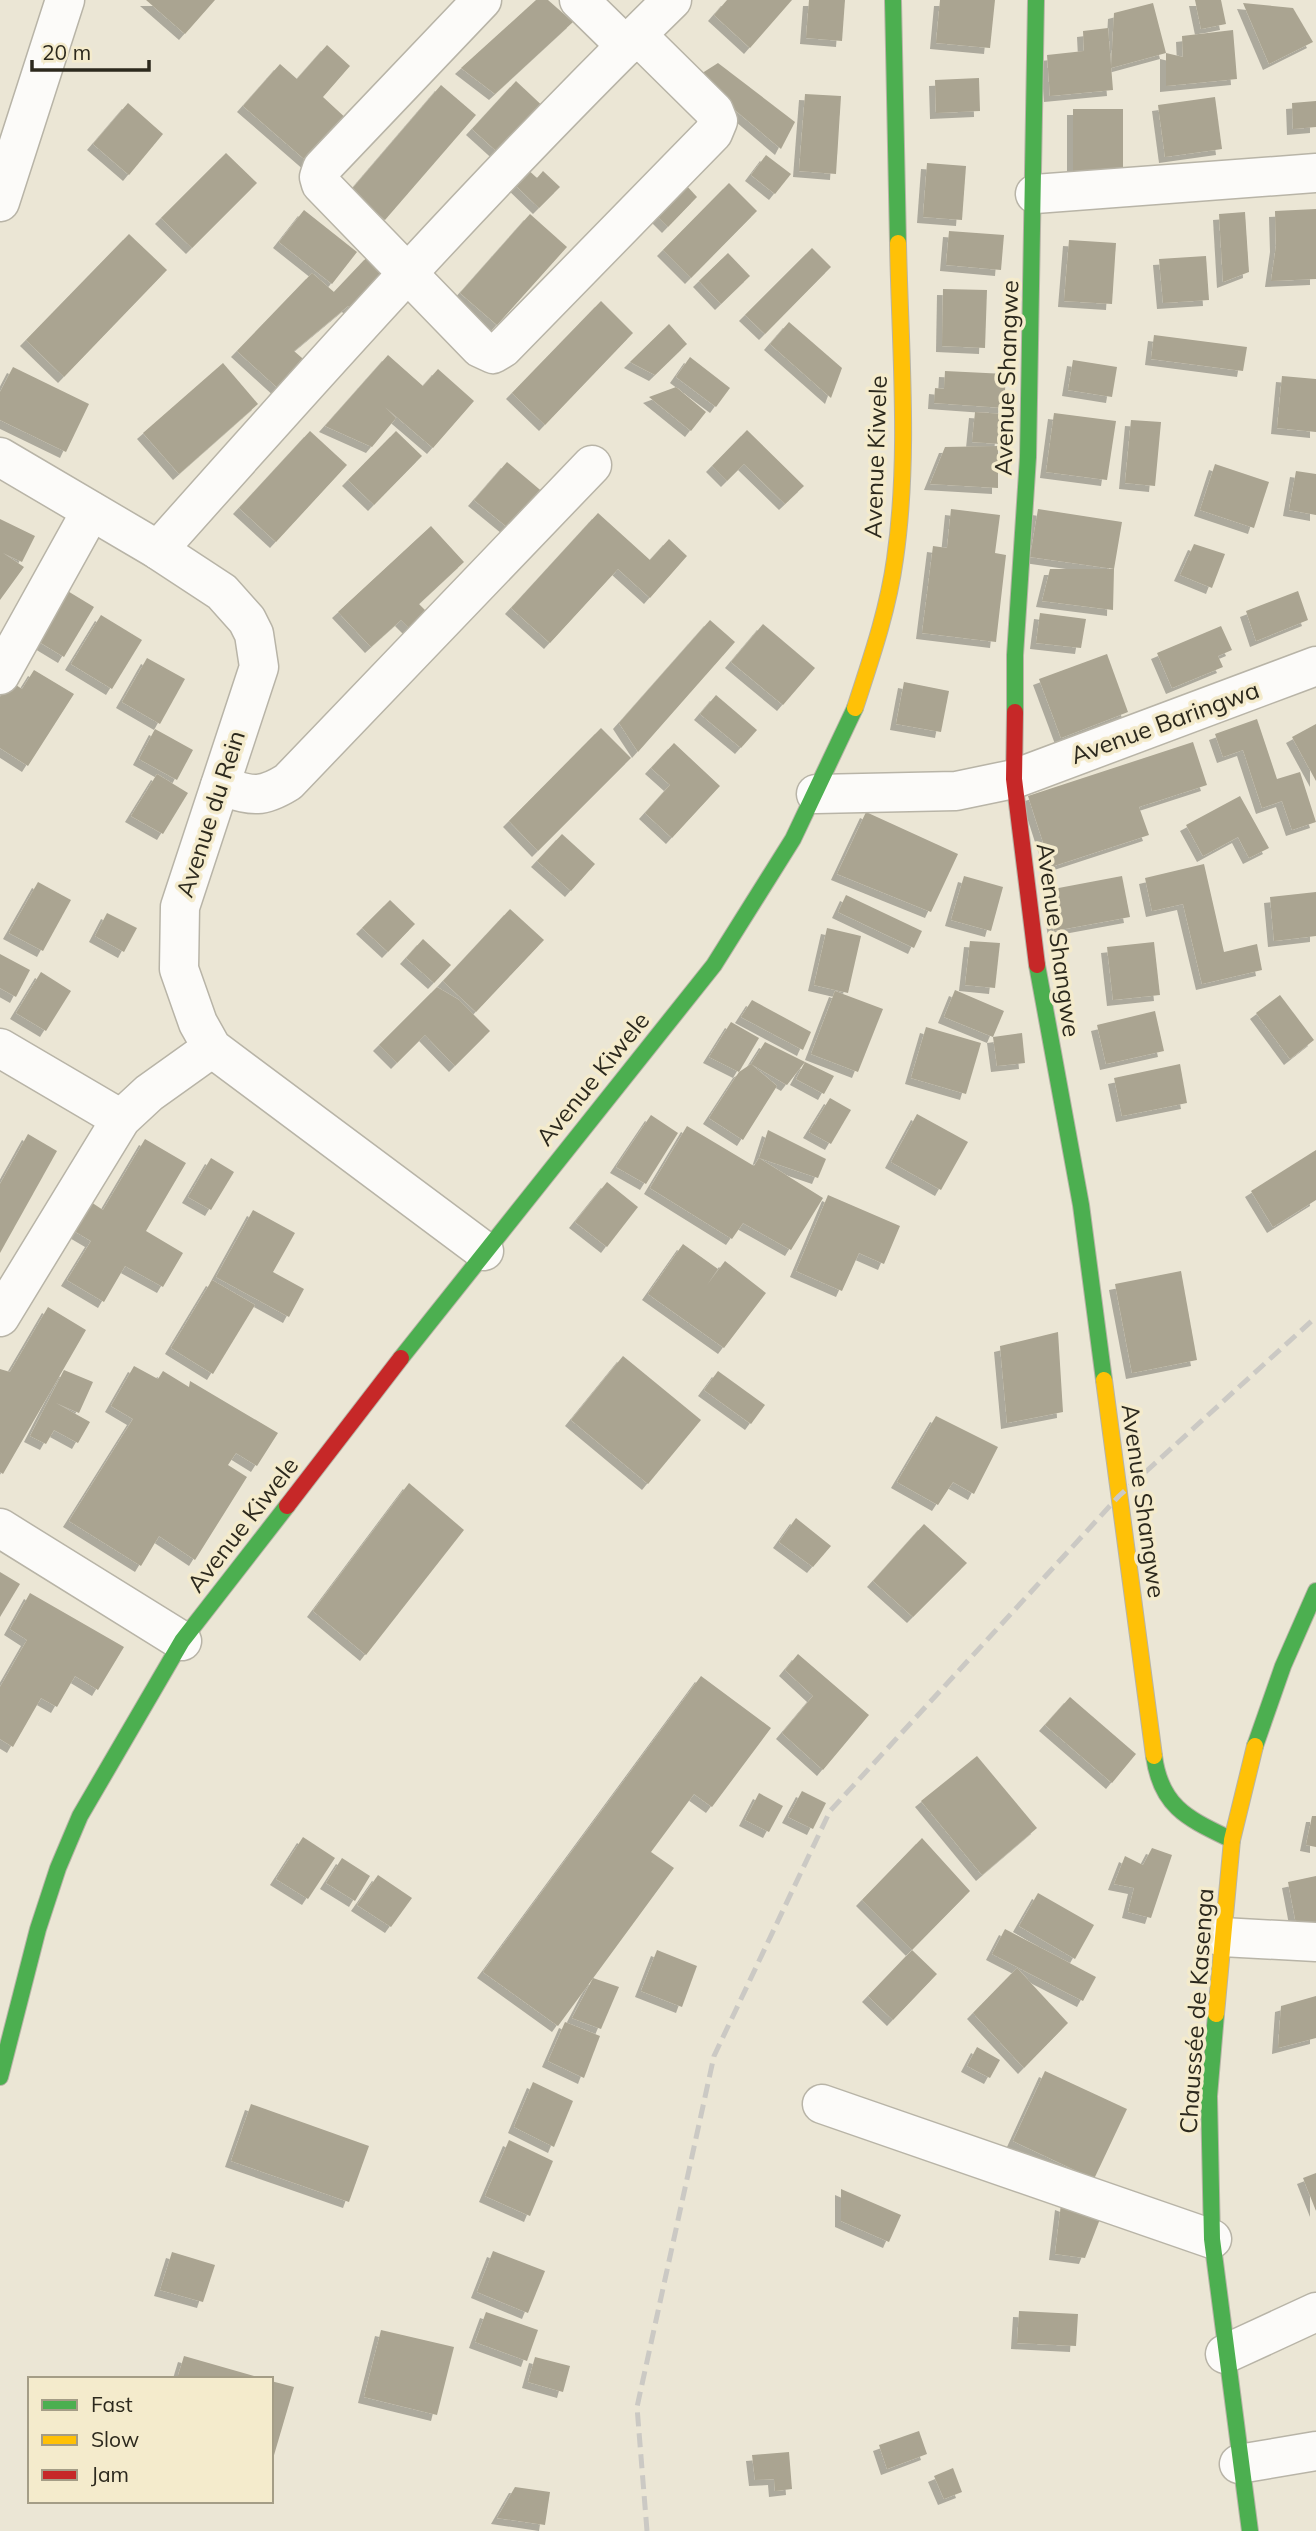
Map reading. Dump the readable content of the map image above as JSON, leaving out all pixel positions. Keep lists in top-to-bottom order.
{
  "streets": {
    "street": [
      "Avenue Shangwe",
      "Avenue Kiwele",
      "Avenue Baringwa",
      "Avenue du Rein",
      "Chaussée de Kasenga"
    ]
  },
  "crossings": [
    ["Avenue Shangwe", "Avenue Baringwa"],
    ["Avenue Shangwe", "Chaussée de Kasenga"],
    ["Avenue Kiwele", "Avenue Baringwa"],
    ["Avenue Kiwele", "Avenue du Rein"]
  ],
  "legend": ["Fast", "Slow", "Jam"],
  "scale_bar": "20 m"
}
